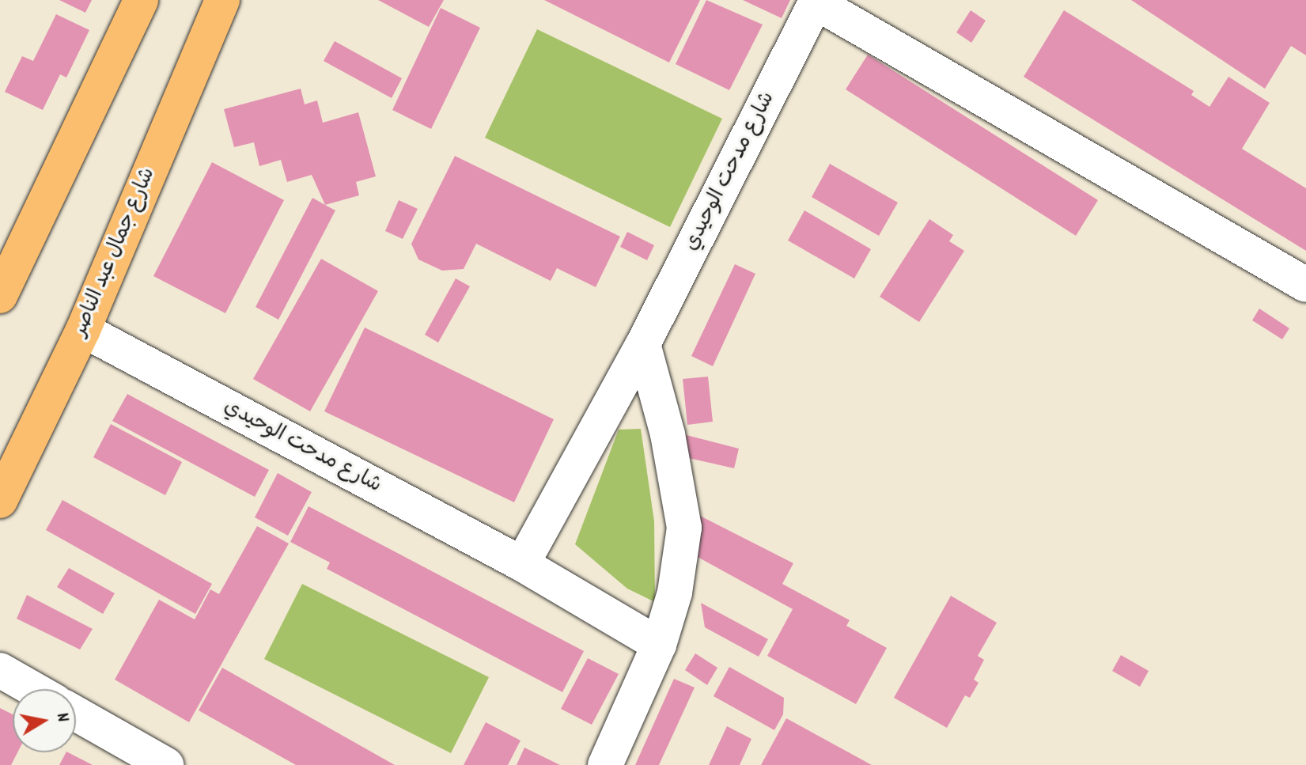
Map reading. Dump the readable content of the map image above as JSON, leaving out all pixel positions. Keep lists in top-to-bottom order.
{
  "streets": {
    "main road": ["شارع جمال عبد الناصر"],
    "street": ["شارع مدحت الوحيدي"]
  },
  "crossings": [
    ["شارع مدحت الوحيدي", "شارع جمال عبد الناصر"]
  ],
  "north": "right"
}
